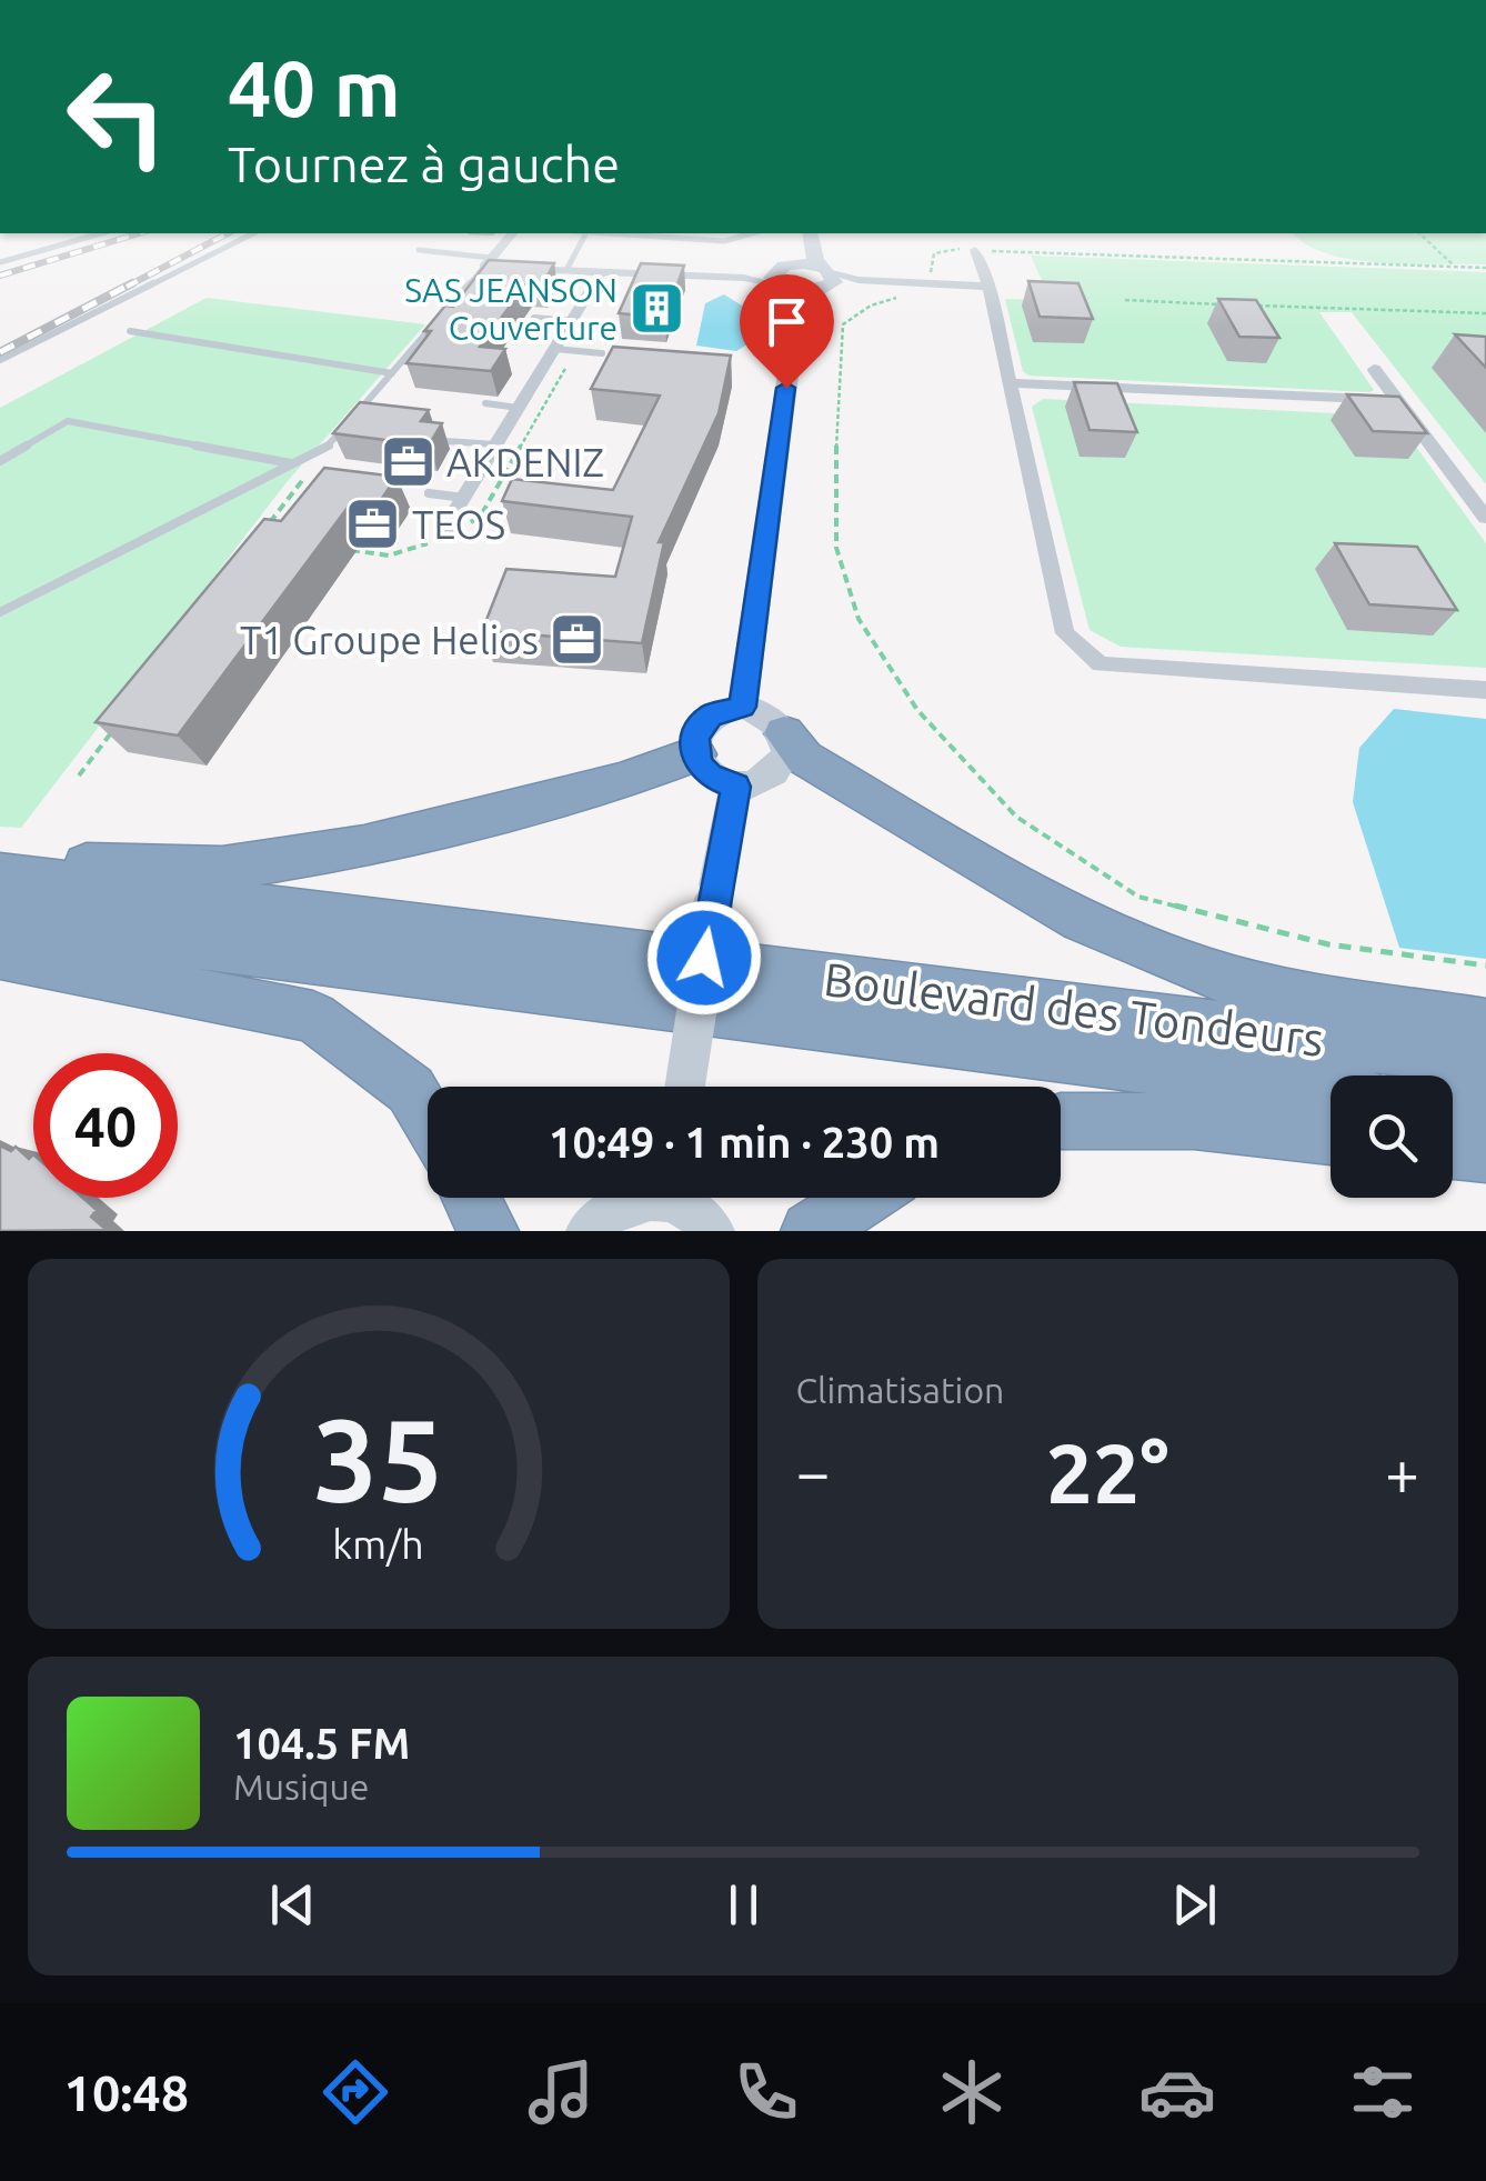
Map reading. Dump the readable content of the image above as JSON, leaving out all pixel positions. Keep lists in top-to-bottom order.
{
  "streets": {
    "highway": ["Boulevard des Tondeurs"]
  },
  "places": {
    "building": ["SAS JEANSON Couverture"],
    "office": ["AKDENIZ", "TEOS", "T1 Groupe Helios"]
  },
  "page": {
    "turn": ["40 m", "Tournez à gauche"],
    "limit": "40",
    "trip": "10:49 · 1 min · 230 m",
    "tile": "Climatisation",
    "heat": ["−", "22°", "+"],
    "song": ["104.5 FM", "Musique"],
    "tabs": "10:48",
    "gauge": ["35", "km/h"]
  }
}
